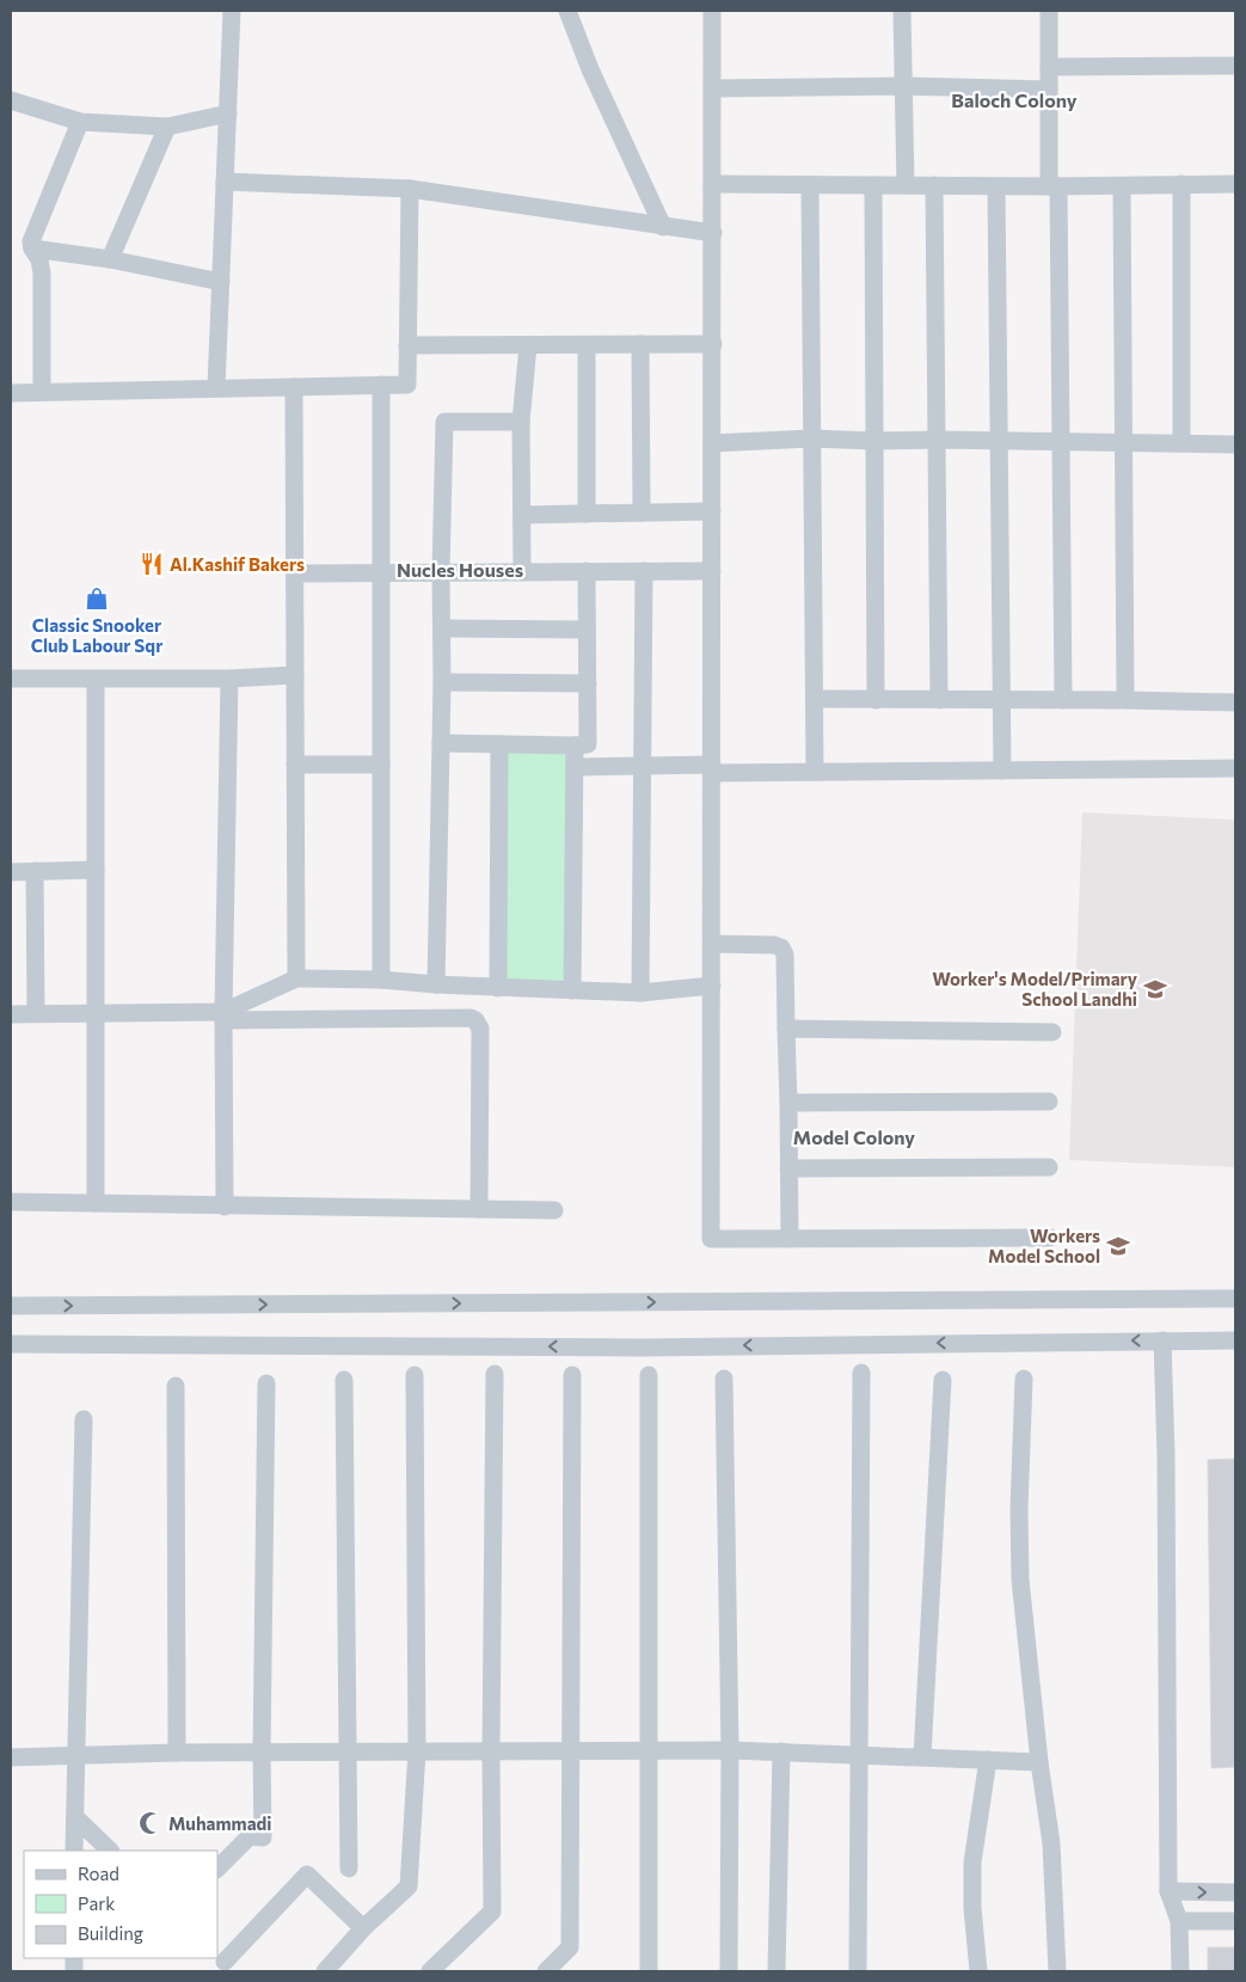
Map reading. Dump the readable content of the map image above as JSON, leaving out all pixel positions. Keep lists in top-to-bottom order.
{
  "districts": ["Baloch Colony", "Nucles Houses", "Model Colony"],
  "places": {
    "restaurant": ["Al.Kashif Bakers"],
    "shop": ["Classic Snooker Club Labour Sqr"],
    "school or university": ["Worker's Model/Primary School Landhi", "Workers Model School"],
    "mosque": ["Muhammadi"]
  },
  "legend": ["Road", "Park", "Building"]
}
